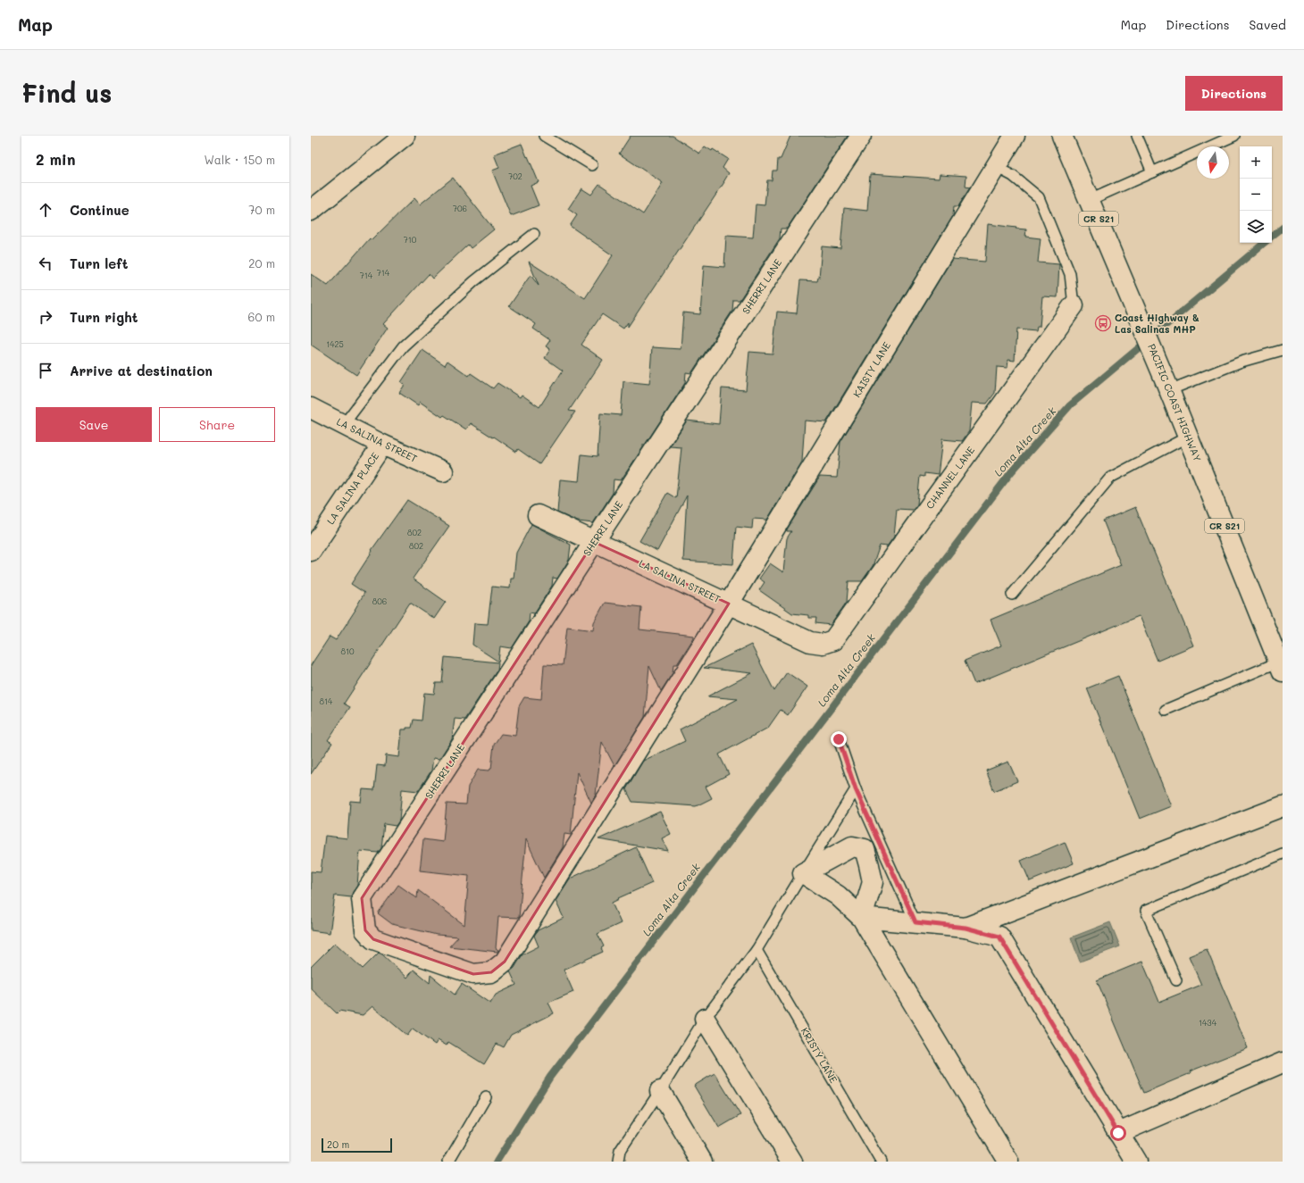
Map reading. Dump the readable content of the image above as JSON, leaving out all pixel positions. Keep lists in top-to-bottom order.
{
  "streets": {
    "street": [
      "CR S21",
      "SHERRI LANE",
      "KAISTY LANE",
      "PACIFIC COAST HIGHWAY",
      "LA SALINA STREET",
      "CHANNEL LANE",
      "LA SALINA PLACE"
    ],
    "lane": ["KRISTY LANE"]
  },
  "crossings": [
    ["SHERRI LANE", "KAISTY LANE"],
    ["SHERRI LANE", "LA SALINA STREET"],
    ["KAISTY LANE", "LA SALINA STREET"],
    ["LA SALINA STREET", "CHANNEL LANE"],
    ["LA SALINA STREET", "LA SALINA PLACE"]
  ],
  "water": ["Loma Alta Creek"],
  "places": {
    "bus stop": ["Coast Highway & Las Salinas MHP"]
  },
  "house_numbers": [
    "702",
    "706",
    "710",
    "714",
    "714",
    "1425",
    "802",
    "802",
    "806",
    "810",
    "814",
    "1434"
  ],
  "scale_bar": "20 m",
  "north": "bottom",
  "page": {
    "header": "Map",
    "nav": ["Map", "Directions", "Saved"],
    "buttons": [
      "Directions",
      ["Save", "Share"]
    ],
    "title": "Find us",
    "heading": ["2 min", "Walk · 150 m"],
    "map_buttons": ["+", "−"],
    "list": [
      ["Continue", "70 m"],
      ["Turn left", "20 m"],
      ["Turn right", "60 m"],
      "Arrive at destination"
    ],
    "scale": "20 m"
  }
}
